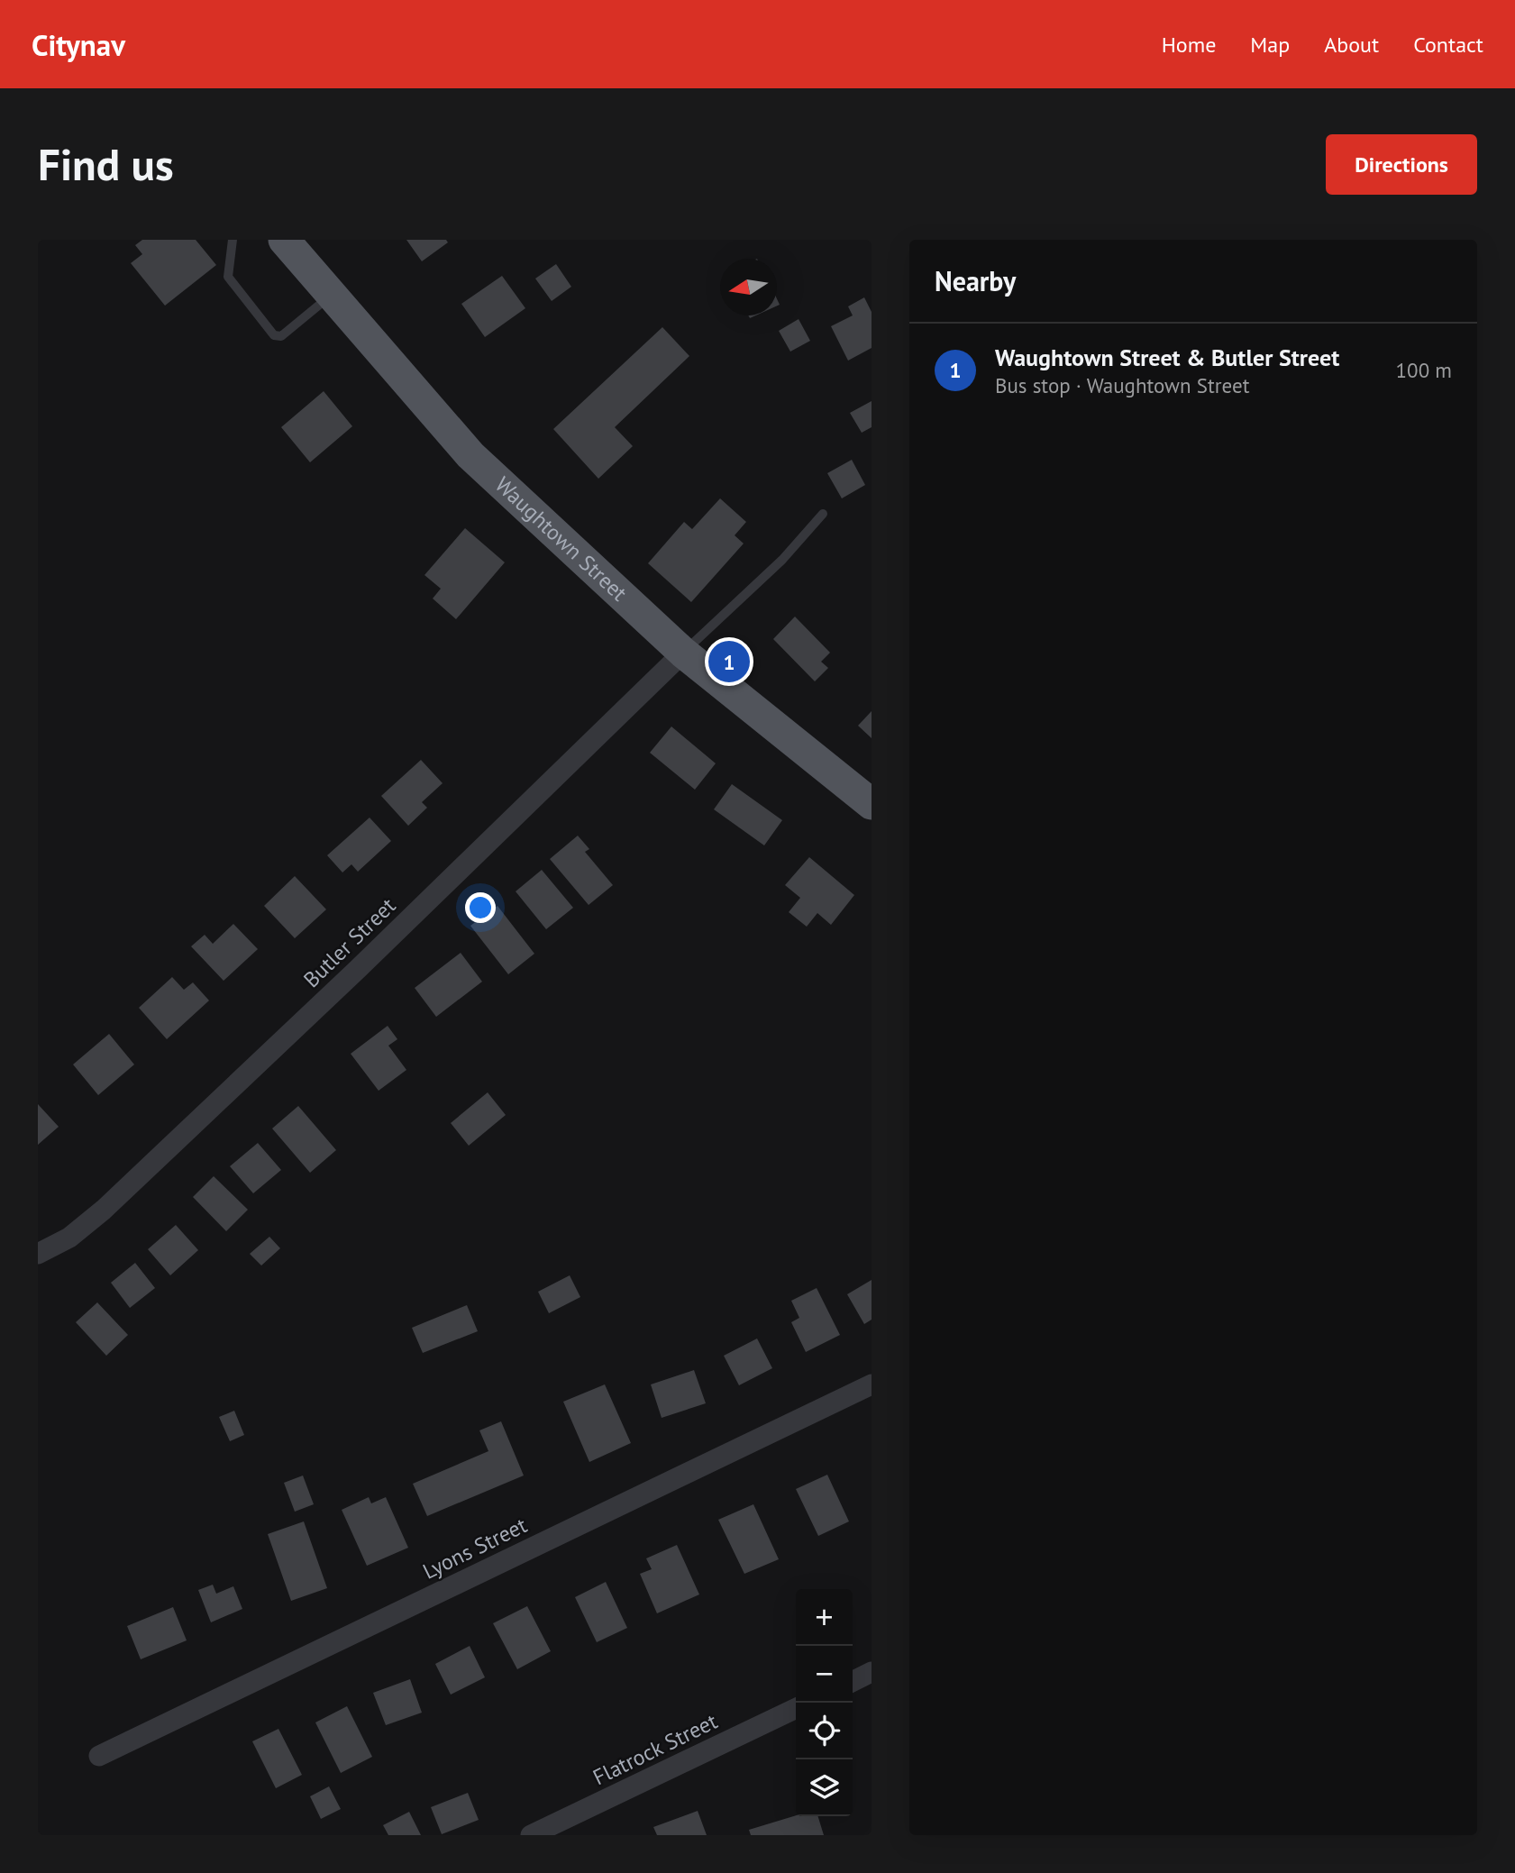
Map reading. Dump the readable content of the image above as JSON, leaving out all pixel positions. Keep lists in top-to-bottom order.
{
  "streets": {
    "main road": ["Waughtown Street"],
    "street": ["Butler Street", "Lyons Street", "Flatrock Street"]
  },
  "crossings": [
    ["Waughtown Street", "Butler Street"]
  ],
  "north": "left",
  "page": {
    "header": "Citynav",
    "nav": [
      "Home",
      "Map",
      "About",
      "Contact"
    ],
    "buttons": "Directions",
    "title": "Find us",
    "heading": "Nearby",
    "list": [
      {
        "mark": "1",
        "name": "Waughtown Street & Butler Street",
        "note": "Bus stop · Waughtown Street",
        "value": "100 m"
      }
    ],
    "pins": "1",
    "map_buttons": ["+", "−"]
  }
}
